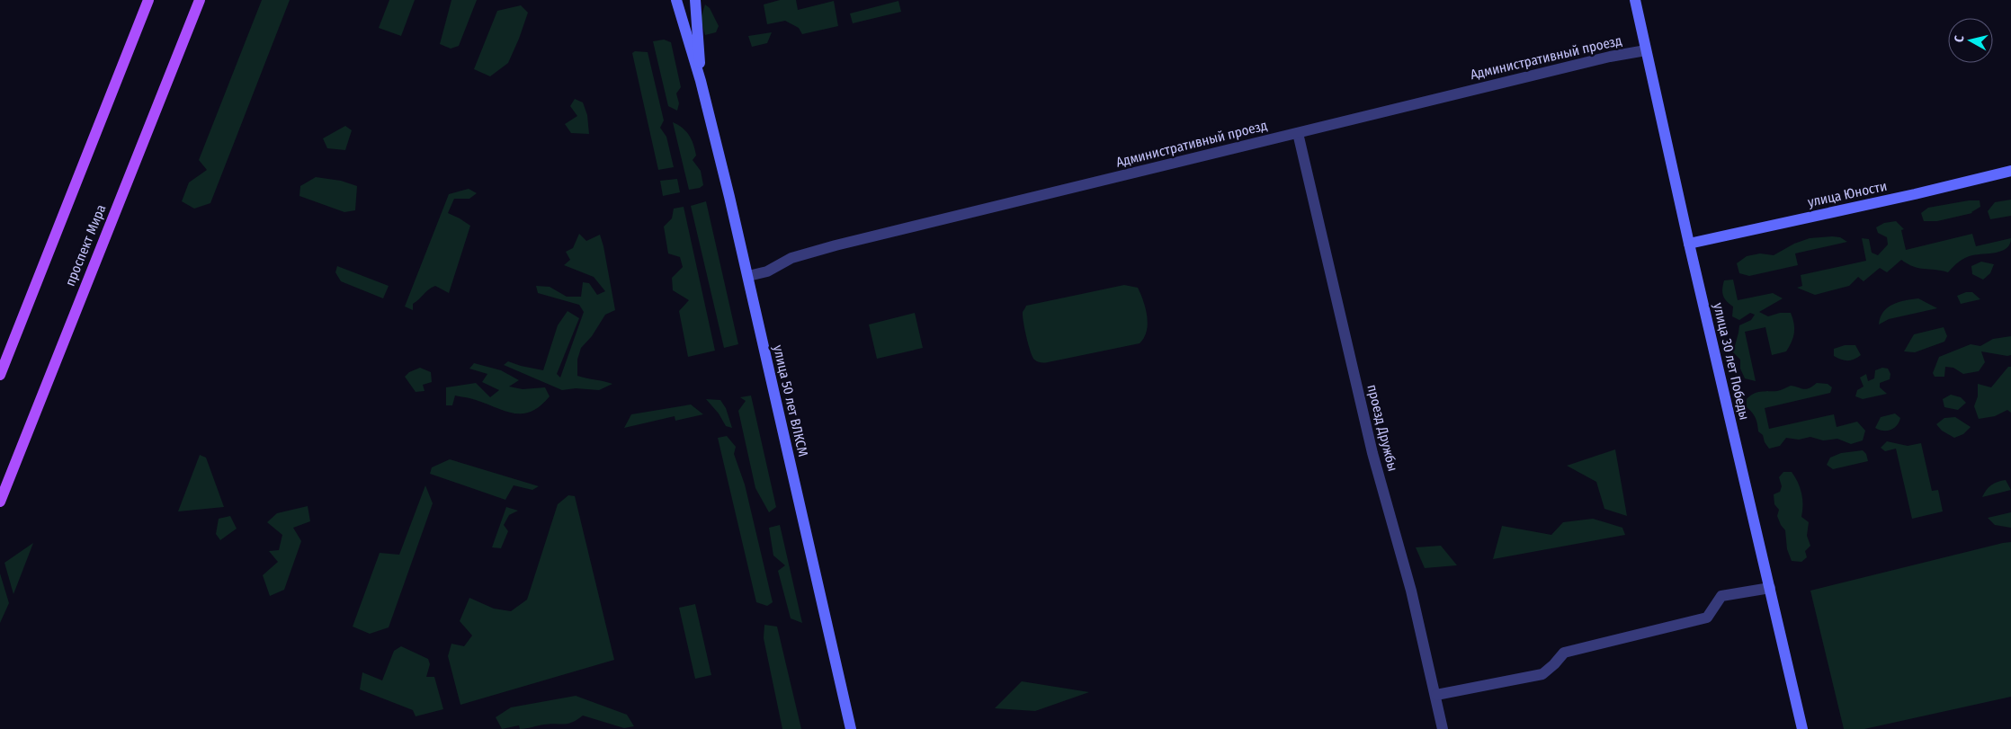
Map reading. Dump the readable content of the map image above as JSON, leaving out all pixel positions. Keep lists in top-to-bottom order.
{
  "streets": {
    "main road": [
      "улица Юности",
      "проспект Мира",
      "улица 30 лет Победы",
      "улица 50 лет ВЛКСМ"
    ],
    "street": ["Административный проезд", "проезд Дружбы"]
  },
  "crossings": [
    ["Административный проезд", "улица 30 лет Победы"],
    ["Административный проезд", "улица 50 лет ВЛКСМ"],
    ["Административный проезд", "проезд Дружбы"],
    ["улица Юности", "улица 30 лет Победы"]
  ],
  "north": "left"
}
